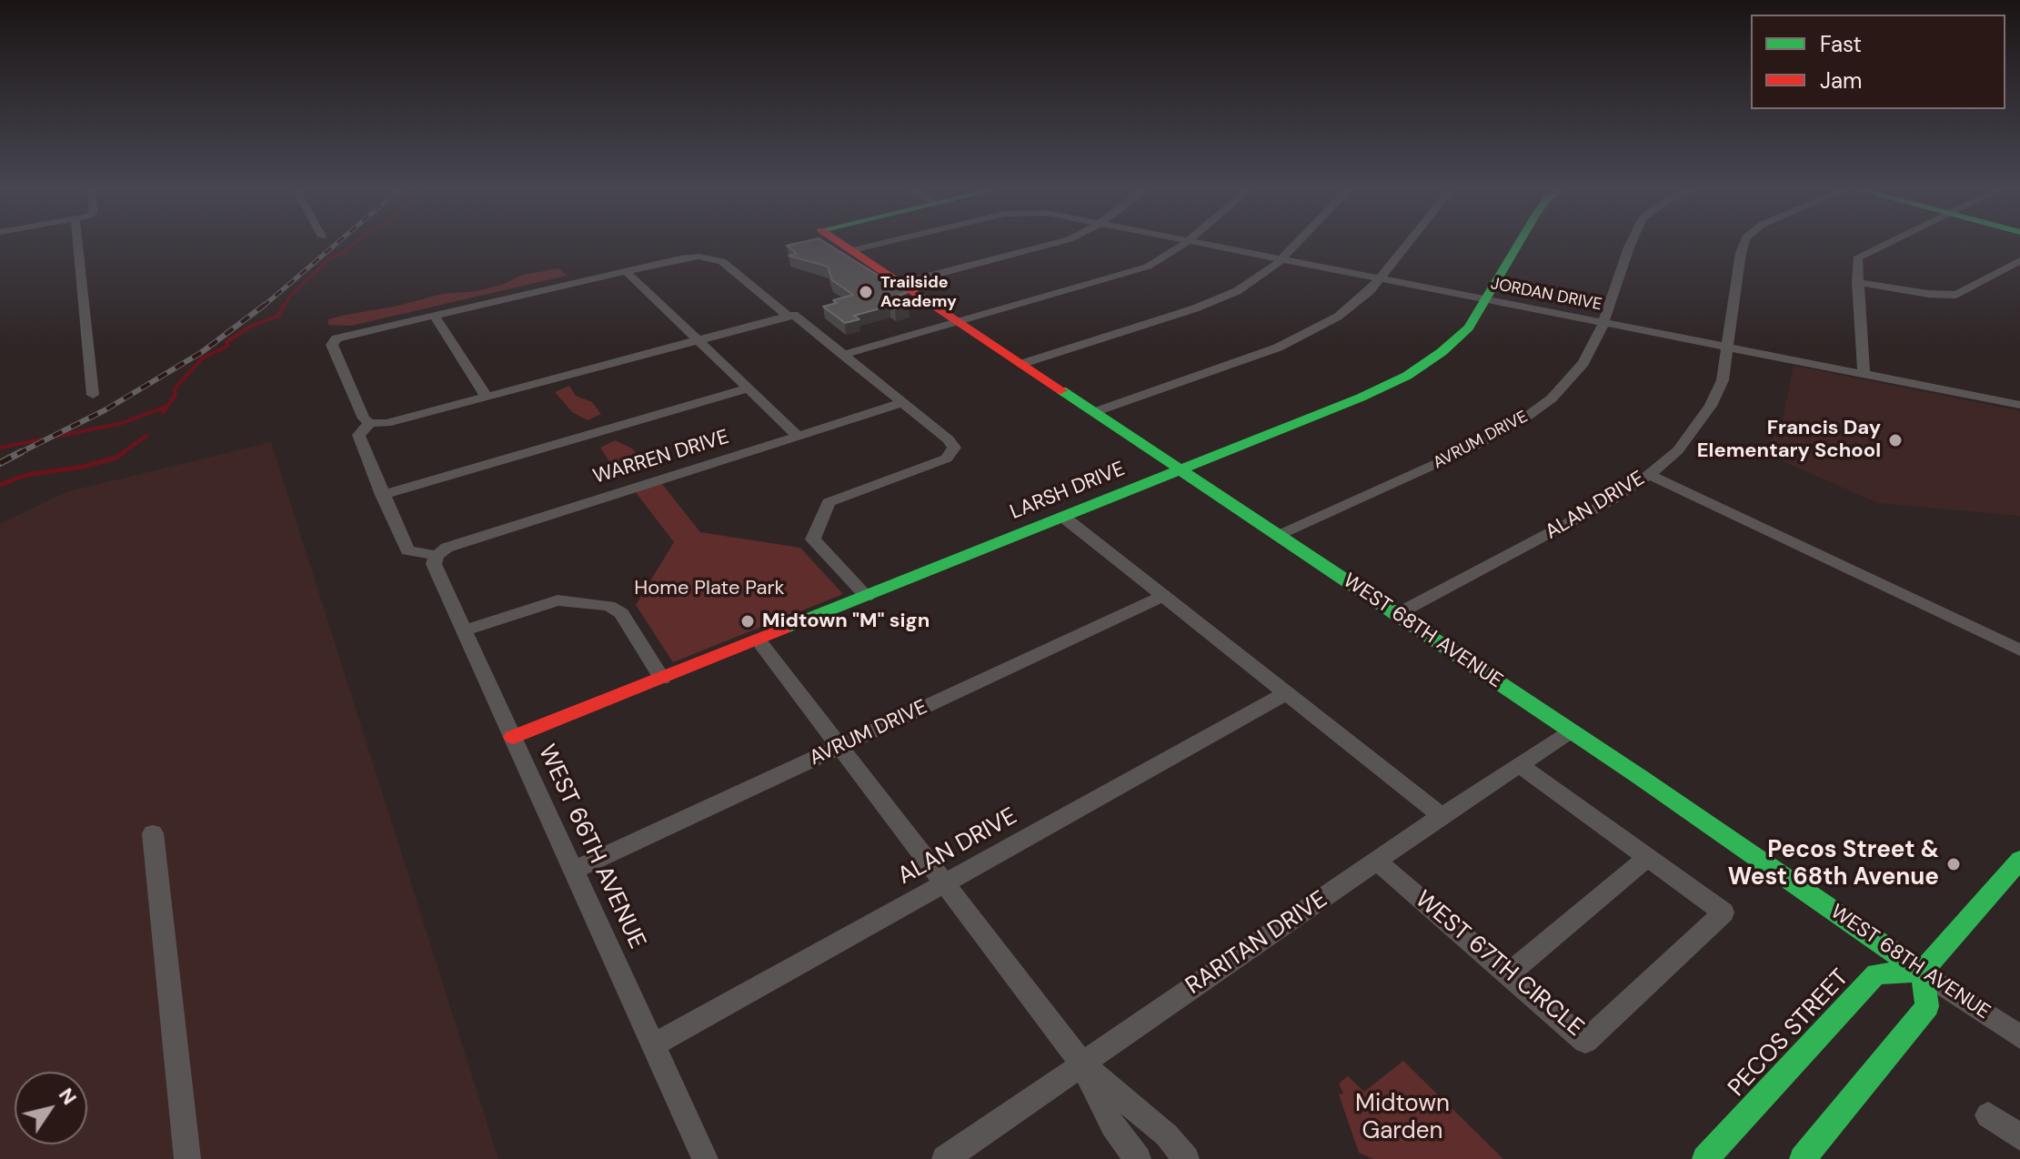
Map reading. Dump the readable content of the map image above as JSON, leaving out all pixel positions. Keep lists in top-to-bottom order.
{
  "streets": {
    "street": [
      "JORDAN DRIVE",
      "AVRUM DRIVE",
      "WARREN DRIVE",
      "LARSH DRIVE",
      "ALAN DRIVE",
      "WEST 68TH AVENUE",
      "WEST 66TH AVENUE",
      "RARITAN DRIVE",
      "WEST 67TH CIRCLE",
      "PECOS STREET"
    ]
  },
  "crossings": [
    ["JORDAN DRIVE", "AVRUM DRIVE"],
    ["JORDAN DRIVE", "LARSH DRIVE"],
    ["JORDAN DRIVE", "ALAN DRIVE"],
    ["JORDAN DRIVE", "WEST 68TH AVENUE"],
    ["AVRUM DRIVE", "WEST 68TH AVENUE"],
    ["AVRUM DRIVE", "WEST 66TH AVENUE"],
    ["WARREN DRIVE", "WEST 66TH AVENUE"],
    ["LARSH DRIVE", "WEST 68TH AVENUE"],
    ["LARSH DRIVE", "WEST 66TH AVENUE"],
    ["ALAN DRIVE", "WEST 68TH AVENUE"],
    ["ALAN DRIVE", "WEST 66TH AVENUE"],
    ["WEST 68TH AVENUE", "RARITAN DRIVE"],
    ["WEST 68TH AVENUE", "PECOS STREET"],
    ["RARITAN DRIVE", "WEST 67TH CIRCLE"]
  ],
  "parks": ["Home Plate Park", "Midtown Garden"],
  "places": [
    "Trailside Academy",
    "Francis Day Elementary School",
    "Midtown \"M\" sign",
    "Pecos Street & West 68th Avenue"
  ],
  "legend": ["Fast", "Jam"],
  "north": "top right"
}
